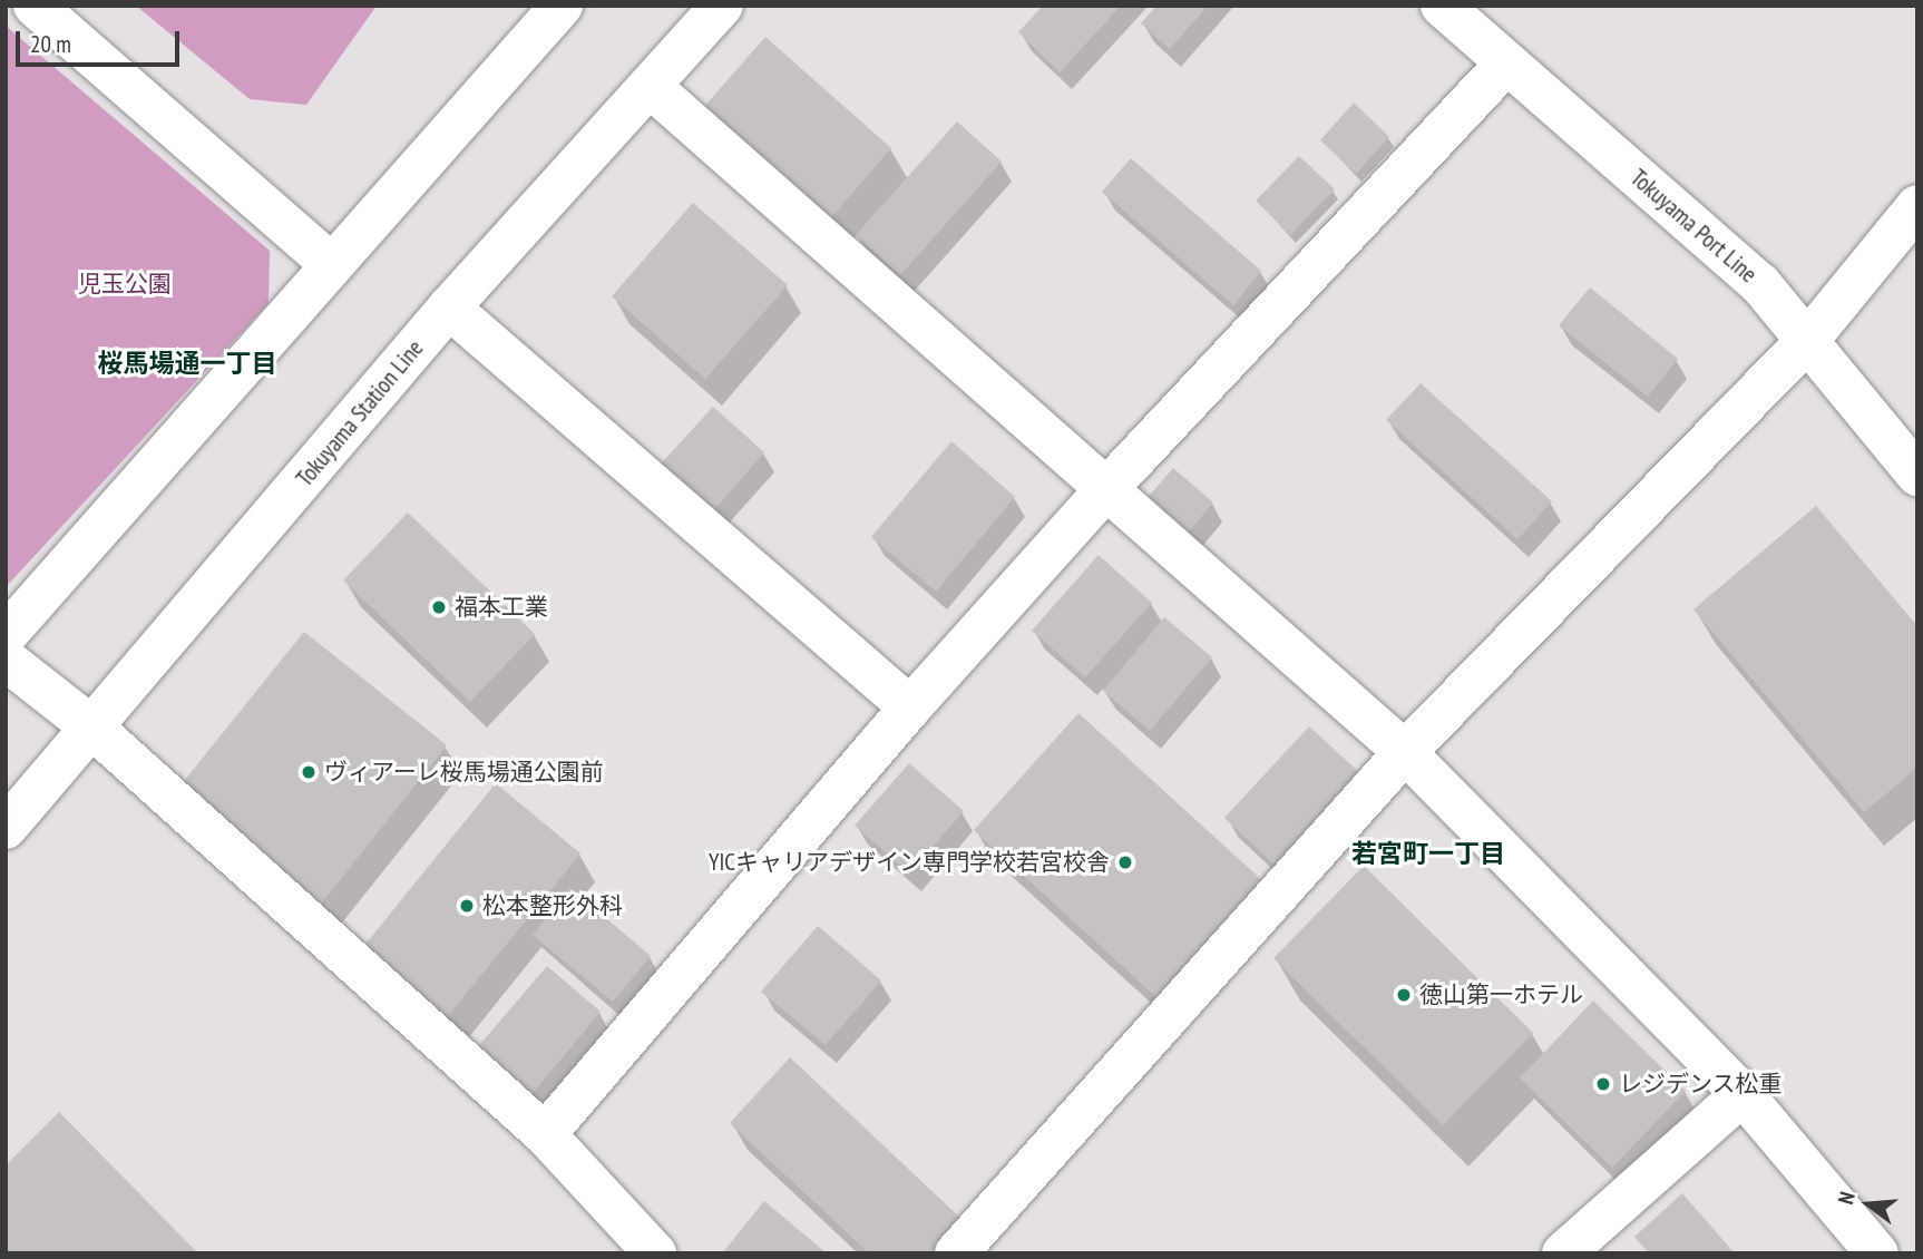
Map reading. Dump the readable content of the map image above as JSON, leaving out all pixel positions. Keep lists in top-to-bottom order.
{
  "streets": {
    "street": ["Tokuyama Port Line", "Tokuyama Station Line"]
  },
  "districts": ["桜馬場通一丁目", "若宮町一丁目"],
  "parks": ["児玉公園"],
  "places": [
    "福本工業",
    "ヴィアーレ桜馬場通公園前",
    "YICキャリアデザイン専門学校若宮校舎",
    "松本整形外科",
    "徳山第一ホテル",
    "レジデンス松重"
  ],
  "scale_bar": "20 m",
  "north": "left"
}
